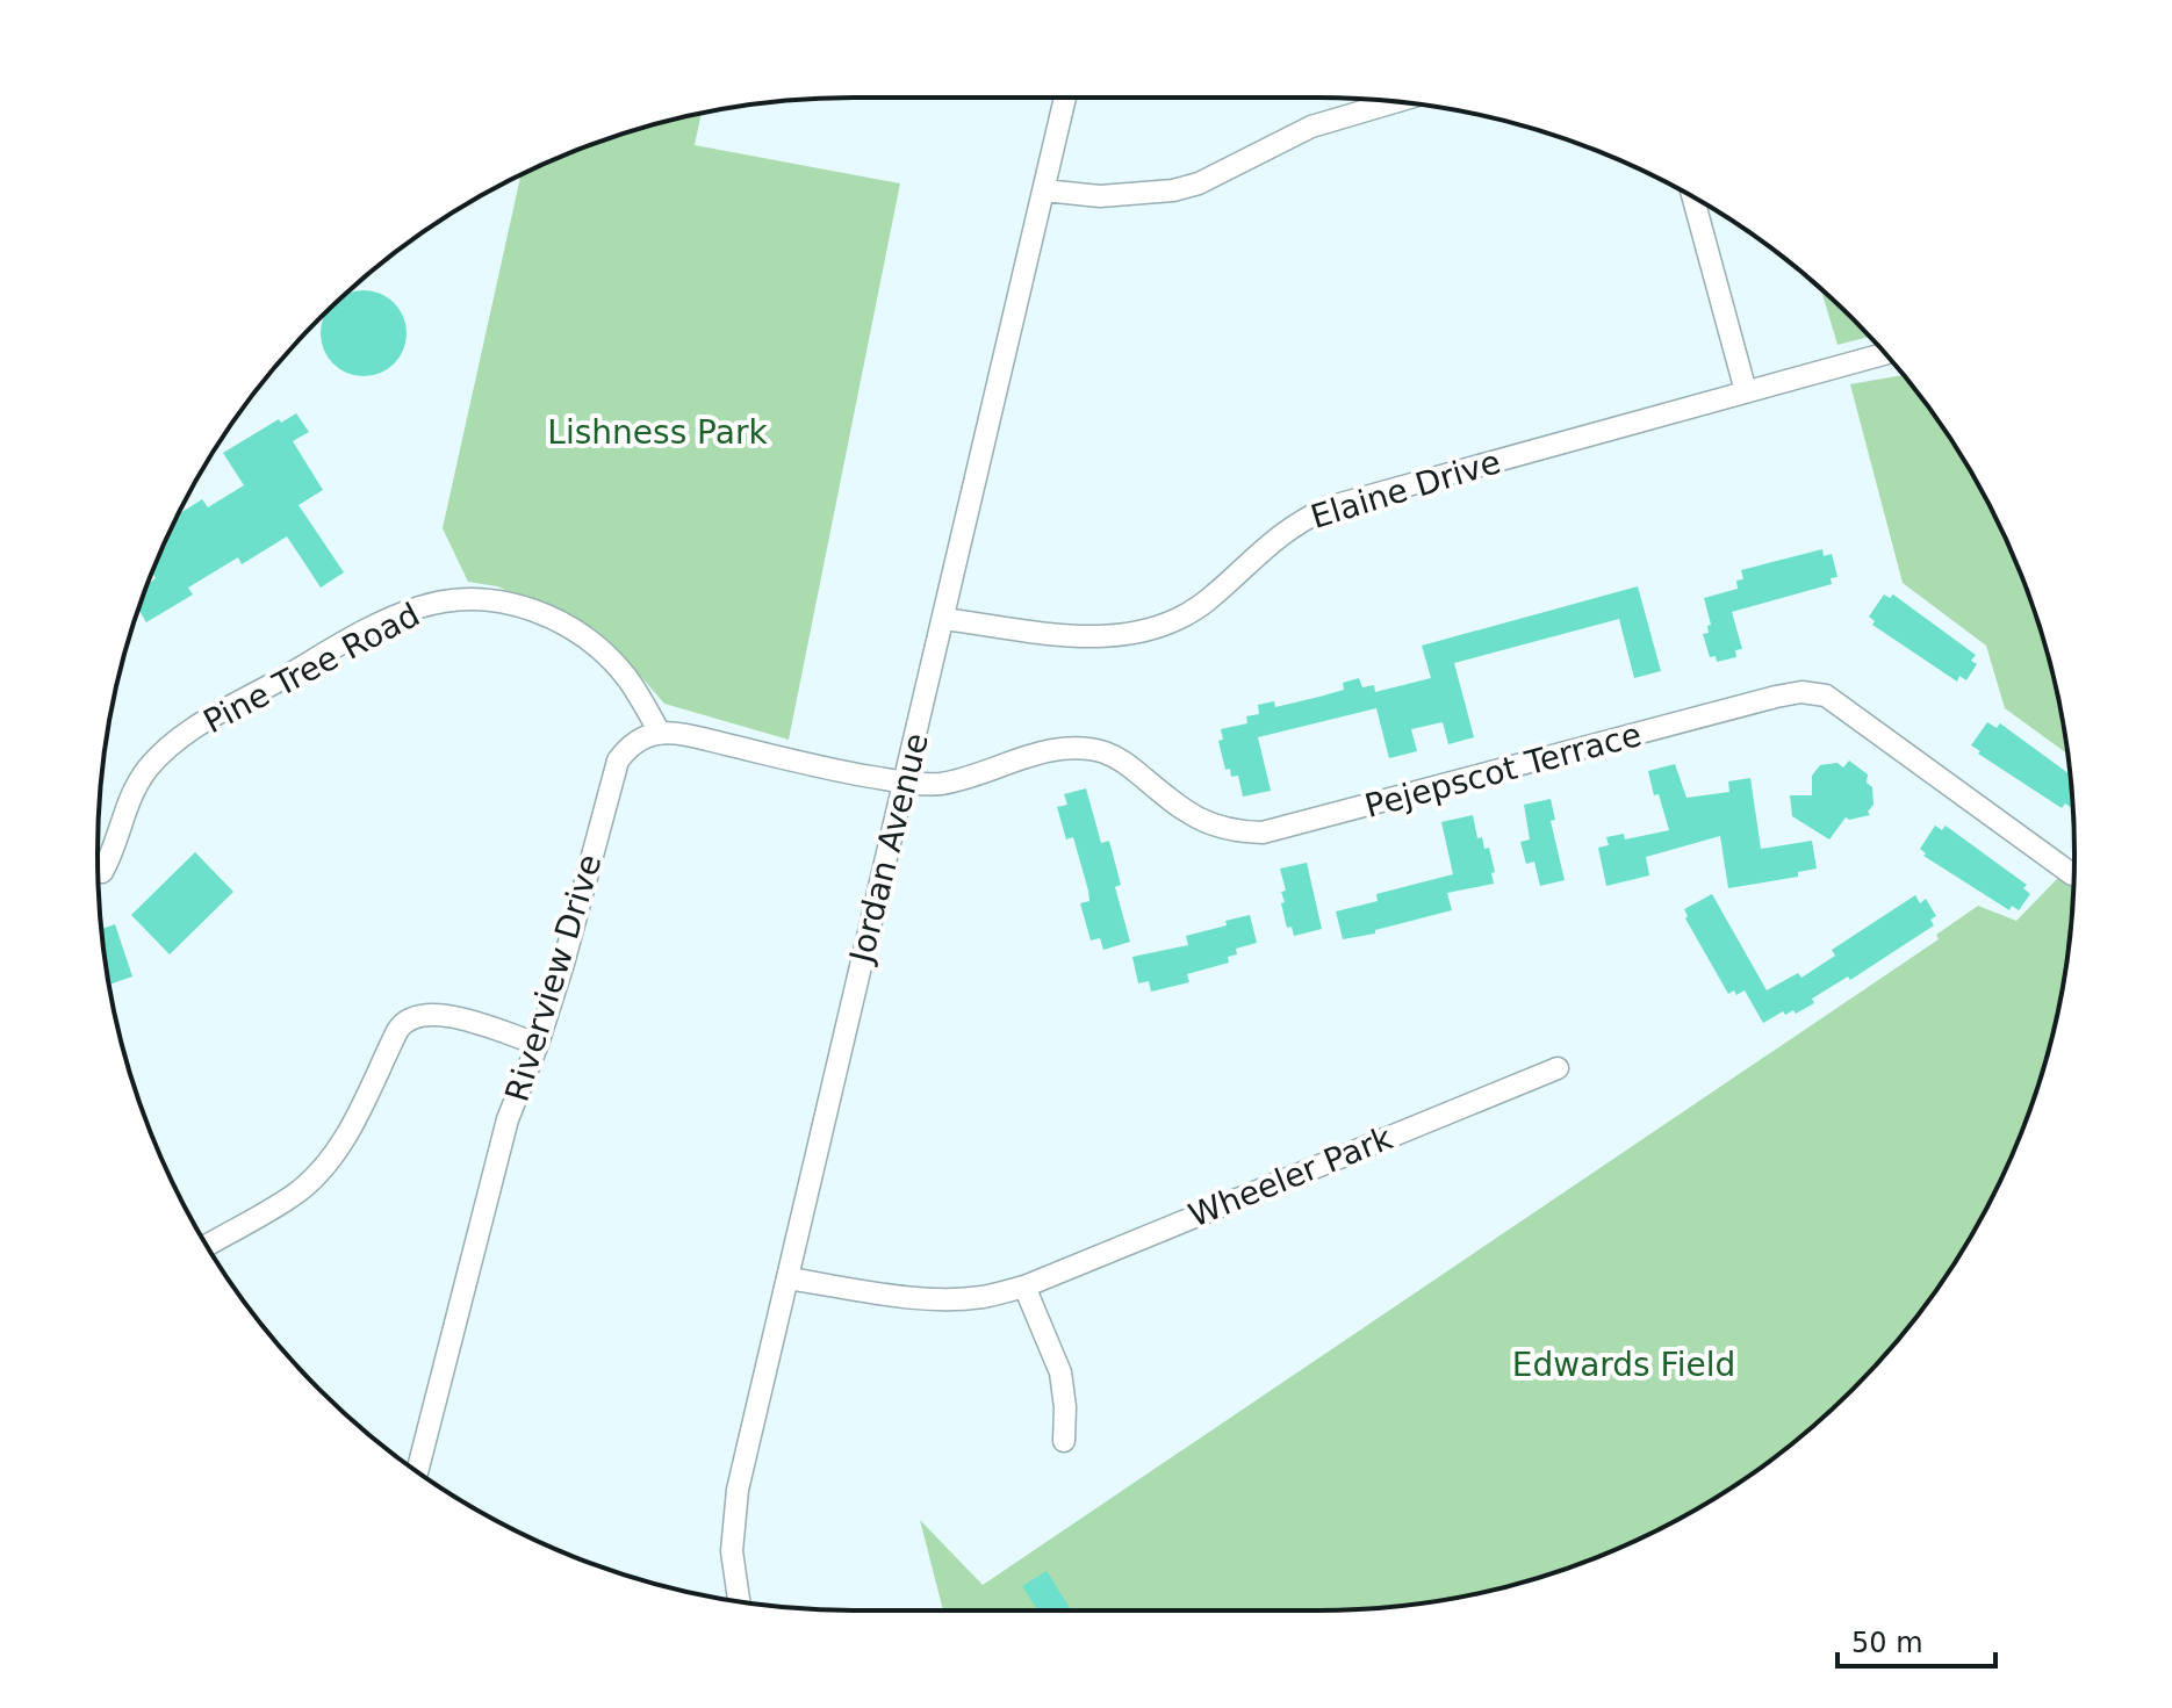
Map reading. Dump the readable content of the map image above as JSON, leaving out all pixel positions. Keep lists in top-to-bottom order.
{
  "streets": {
    "street": [
      "Elaine Drive",
      "Pine Tree Road",
      "Pejepscot Terrace",
      "Jordan Avenue",
      "Riverview Drive",
      "Wheeler Park"
    ]
  },
  "crossings": [
    ["Elaine Drive", "Jordan Avenue"],
    ["Pine Tree Road", "Riverview Drive"],
    ["Pejepscot Terrace", "Jordan Avenue"],
    ["Jordan Avenue", "Wheeler Park"]
  ],
  "parks": ["Lishness Park", "Edwards Field"],
  "scale_bar": "50 m"
}
